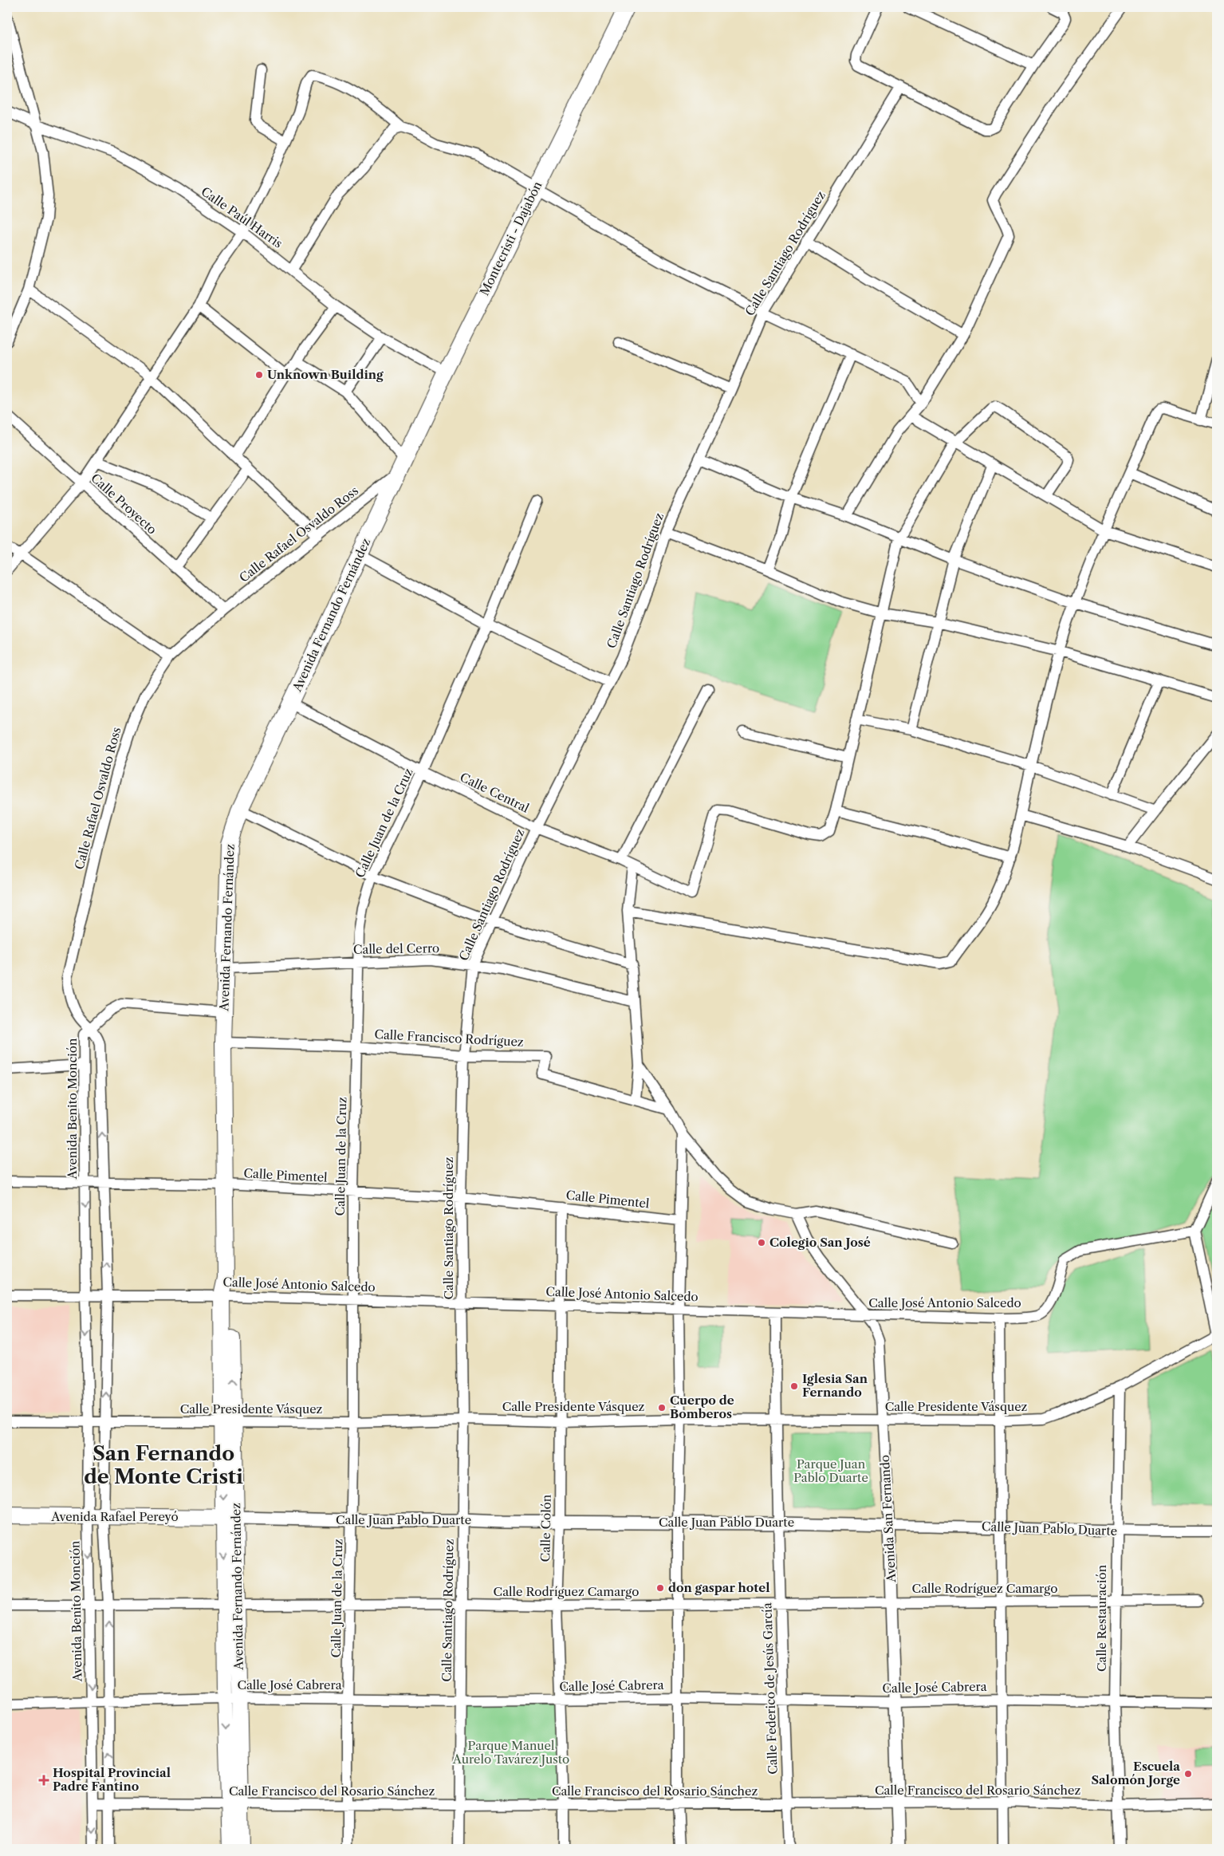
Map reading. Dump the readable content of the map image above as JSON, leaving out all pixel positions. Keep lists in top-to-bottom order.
{
  "streets": {
    "main road": ["Montecristi - Dajabón", "Avenida Fernando Fernández", "Avenida Rafael Pereyó"],
    "street": [
      "Calle Paúl Harris",
      "Calle Santiago Rodríguez",
      "Calle Proyecto",
      "Calle Rafael Osvaldo Ross",
      "Calle Central",
      "Calle Juan de la Cruz",
      "Calle del Cerro",
      "Calle Francisco Rodríguez",
      "Avenida Benito Monción",
      "Calle Pimentel",
      "Calle José Antonio Salcedo",
      "Calle Presidente Vásquez",
      "Avenida San Fernando",
      "Calle Juan Pablo Duarte",
      "Calle Colón",
      "Calle Rodríguez Camargo",
      "Calle Restauración",
      "Calle José Cabrera",
      "Calle Federico de Jesús García",
      "Calle Francisco del Rosario Sánchez"
    ]
  },
  "crossings": [
    ["Calle Paúl Harris", "Montecristi - Dajabón"],
    ["Montecristi - Dajabón", "Calle Rafael Osvaldo Ross"],
    ["Montecristi - Dajabón", "Avenida Fernando Fernández"],
    ["Calle Santiago Rodríguez", "Calle Central"],
    ["Calle Santiago Rodríguez", "Calle del Cerro"],
    ["Calle Santiago Rodríguez", "Calle Francisco Rodríguez"],
    ["Calle Santiago Rodríguez", "Calle Pimentel"],
    ["Calle Santiago Rodríguez", "Calle José Antonio Salcedo"],
    ["Calle Santiago Rodríguez", "Calle Presidente Vásquez"],
    ["Calle Santiago Rodríguez", "Calle Juan Pablo Duarte"],
    ["Calle Santiago Rodríguez", "Calle Rodríguez Camargo"],
    ["Calle Santiago Rodríguez", "Calle José Cabrera"],
    ["Calle Santiago Rodríguez", "Calle Francisco del Rosario Sánchez"],
    ["Calle Proyecto", "Calle Rafael Osvaldo Ross"],
    ["Calle Rafael Osvaldo Ross", "Avenida Fernando Fernández"],
    ["Calle Rafael Osvaldo Ross", "Avenida Benito Monción"],
    ["Avenida Fernando Fernández", "Calle Central"],
    ["Avenida Fernando Fernández", "Calle del Cerro"],
    ["Avenida Fernando Fernández", "Calle Francisco Rodríguez"],
    ["Avenida Fernando Fernández", "Calle Pimentel"],
    ["Avenida Fernando Fernández", "Calle José Antonio Salcedo"],
    ["Avenida Fernando Fernández", "Calle Presidente Vásquez"],
    ["Avenida Fernando Fernández", "Avenida Rafael Pereyó"],
    ["Avenida Fernando Fernández", "Calle Juan Pablo Duarte"],
    ["Avenida Fernando Fernández", "Calle Rodríguez Camargo"],
    ["Avenida Fernando Fernández", "Calle José Cabrera"],
    ["Avenida Fernando Fernández", "Calle Francisco del Rosario Sánchez"],
    ["Calle Central", "Calle Juan de la Cruz"],
    ["Calle Juan de la Cruz", "Calle del Cerro"],
    ["Calle Juan de la Cruz", "Calle Francisco Rodríguez"],
    ["Calle Juan de la Cruz", "Calle Pimentel"],
    ["Calle Juan de la Cruz", "Calle José Antonio Salcedo"],
    ["Calle Juan de la Cruz", "Calle Presidente Vásquez"],
    ["Calle Juan de la Cruz", "Calle Juan Pablo Duarte"],
    ["Calle Juan de la Cruz", "Calle Rodríguez Camargo"],
    ["Calle Juan de la Cruz", "Calle José Cabrera"],
    ["Calle Juan de la Cruz", "Calle Francisco del Rosario Sánchez"],
    ["Avenida Benito Monción", "Calle Pimentel"],
    ["Avenida Benito Monción", "Calle José Antonio Salcedo"],
    ["Avenida Benito Monción", "Calle Presidente Vásquez"],
    ["Avenida Benito Monción", "Avenida Rafael Pereyó"],
    ["Avenida Benito Monción", "Calle Rodríguez Camargo"],
    ["Avenida Benito Monción", "Calle José Cabrera"],
    ["Avenida Benito Monción", "Calle Francisco del Rosario Sánchez"],
    ["Calle Pimentel", "Calle Colón"],
    ["Calle José Antonio Salcedo", "Avenida San Fernando"],
    ["Calle José Antonio Salcedo", "Calle Colón"],
    ["Calle José Antonio Salcedo", "Calle Federico de Jesús García"],
    ["Calle Presidente Vásquez", "Avenida San Fernando"],
    ["Calle Presidente Vásquez", "Calle Colón"],
    ["Calle Presidente Vásquez", "Calle Restauración"],
    ["Calle Presidente Vásquez", "Calle Federico de Jesús García"],
    ["Avenida Rafael Pereyó", "Calle Juan Pablo Duarte"],
    ["Avenida San Fernando", "Calle Juan Pablo Duarte"],
    ["Avenida San Fernando", "Calle Rodríguez Camargo"],
    ["Avenida San Fernando", "Calle José Cabrera"],
    ["Avenida San Fernando", "Calle Francisco del Rosario Sánchez"],
    ["Calle Juan Pablo Duarte", "Calle Colón"],
    ["Calle Juan Pablo Duarte", "Calle Restauración"],
    ["Calle Juan Pablo Duarte", "Calle Federico de Jesús García"],
    ["Calle Colón", "Calle Rodríguez Camargo"],
    ["Calle Colón", "Calle José Cabrera"],
    ["Calle Colón", "Calle Francisco del Rosario Sánchez"],
    ["Calle Rodríguez Camargo", "Calle Restauración"],
    ["Calle Rodríguez Camargo", "Calle Federico de Jesús García"],
    ["Calle Restauración", "Calle José Cabrera"],
    ["Calle Restauración", "Calle Francisco del Rosario Sánchez"],
    ["Calle José Cabrera", "Calle Federico de Jesús García"],
    ["Calle Federico de Jesús García", "Calle Francisco del Rosario Sánchez"]
  ],
  "districts": ["San Fernando de Monte Cristi"],
  "parks": ["Parque Juan Pablo Duarte", "Parque Manuel Aurelo Tavárez Justo"],
  "places": {
    "other": [
      "Unknown Building",
      "Colegio San José",
      "Iglesia San Fernando",
      "Cuerpo de Bomberos",
      "don gaspar hotel",
      "Escuela Salomón Jorge"
    ],
    "health": ["Hospital Provincial Padre Fantino"]
  }
}
